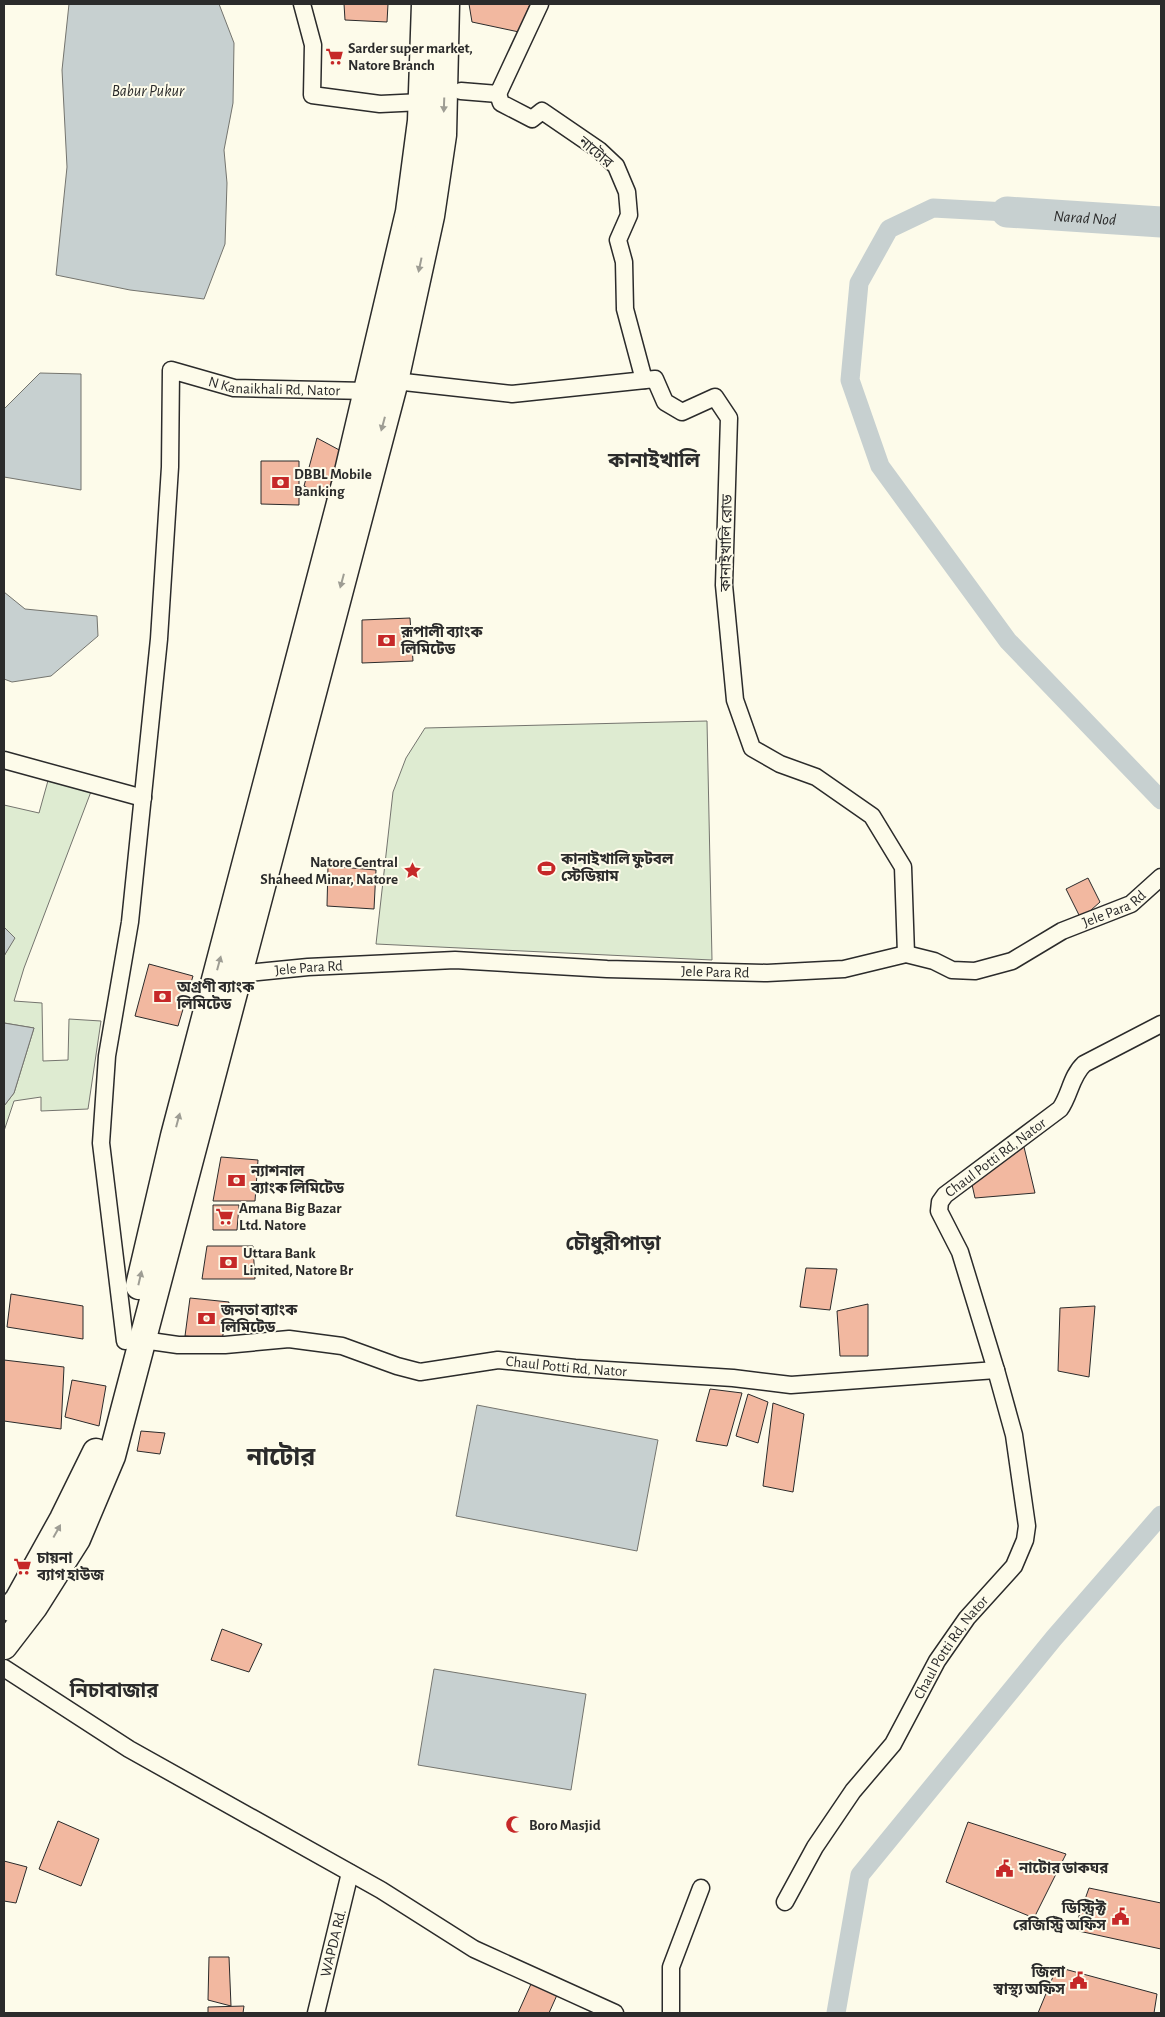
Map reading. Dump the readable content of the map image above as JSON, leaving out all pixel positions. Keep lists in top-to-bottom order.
{
  "streets": {
    "street": [
      "নাটোর",
      "N Kanaikhali Rd, Nator",
      "কানাইখালি রোড",
      "Jele Para Rd",
      "Chaul Potti Rd, Nator",
      "WAPDA Rd."
    ]
  },
  "crossings": [
    ["নাটোর", "কানাইখালি রোড"],
    ["কানাইখালি রোড", "Jele Para Rd"]
  ],
  "districts": [
    "কানাইখালি",
    "চৌধুরীপাড়া",
    "নাটোর",
    "নিচাবাজার"
  ],
  "water": ["Babur Pukur", "Narad Nod"],
  "places": {
    "supermarket": ["Sarder super market, Natore Branch", "Amana Big Bazar Ltd. Natore", "চায়না ব্যাগ হাউজ"],
    "bank": [
      "DBBL Mobile Banking",
      "রূপালী ব্যাংক লিমিটেড",
      "অগ্রণী ব্যাংক লিমিটেড",
      "ন্যাশনাল ব্যাংক লিমিটেড",
      "Uttara Bank Limited, Natore Br",
      "জনতা ব্যাংক লিমিটেড"
    ],
    "sports": ["কানাইখালি ফুটবল স্টেডিয়াম"],
    "place": ["Natore Central Shaheed Minar, Natore"],
    "mosque": ["Boro Masjid"],
    "public building": ["নাটোর ডাকঘর", "ডিস্ট্রিক্ট রেজিস্ট্রি অফিস", "জিলা স্বাস্থ্য অফিস"]
  }
}
